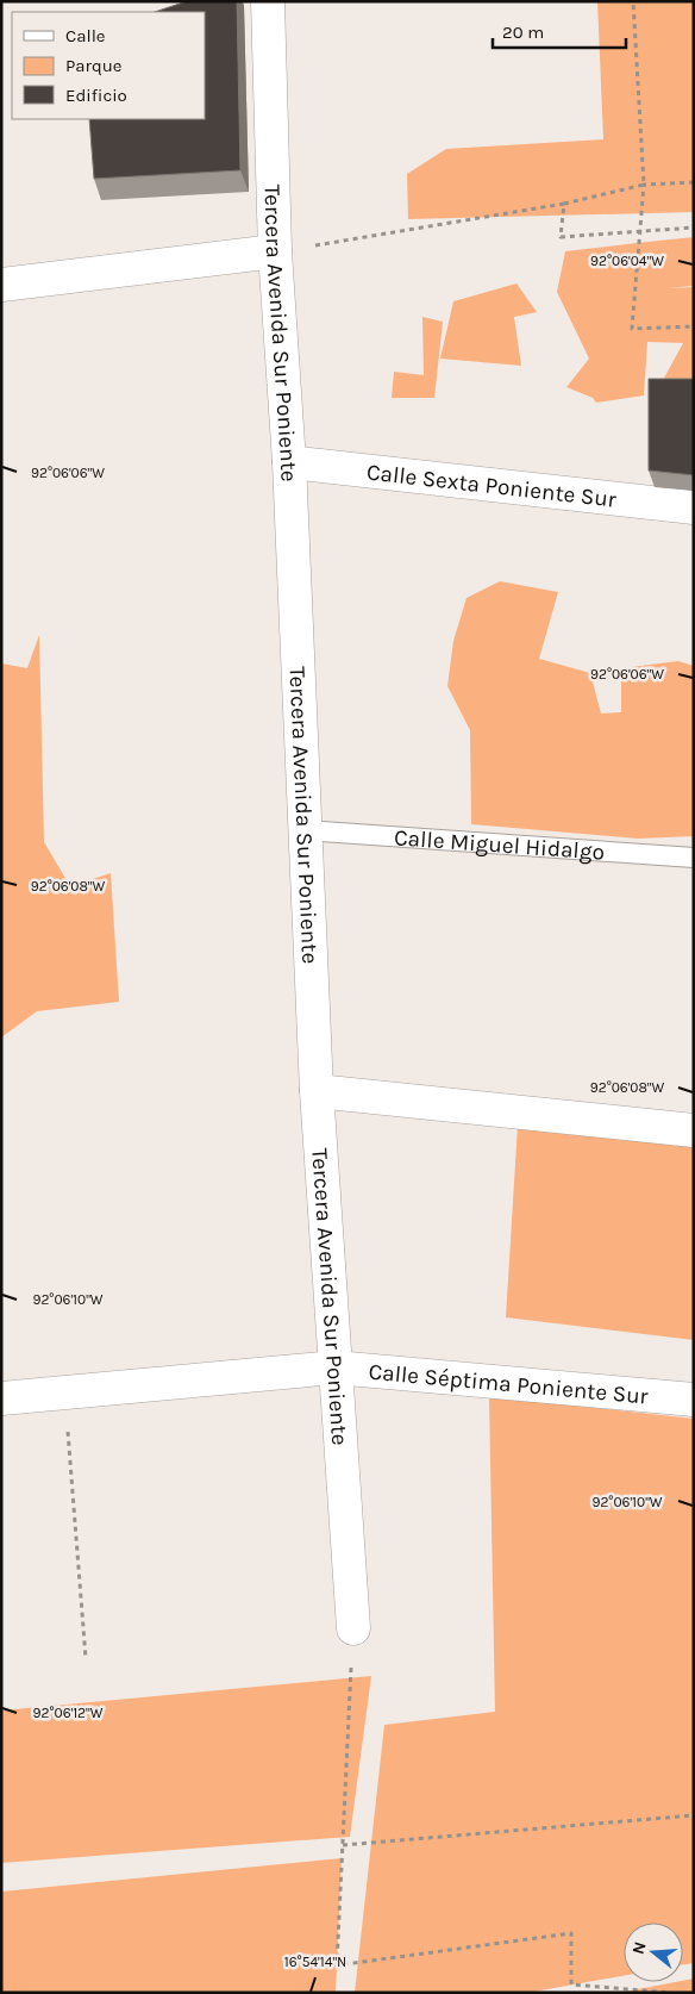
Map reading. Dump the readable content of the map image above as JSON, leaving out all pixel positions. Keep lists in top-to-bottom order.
{
  "streets": {
    "street": ["Tercera Avenida Sur Poniente", "Calle Sexta Poniente Sur", "Calle Séptima Poniente Sur"],
    "lane": ["Calle Miguel Hidalgo"]
  },
  "crossings": [
    ["Tercera Avenida Sur Poniente", "Calle Sexta Poniente Sur"],
    ["Tercera Avenida Sur Poniente", "Calle Miguel Hidalgo"],
    ["Tercera Avenida Sur Poniente", "Calle Séptima Poniente Sur"]
  ],
  "legend": ["Calle", "Parque", "Edificio"],
  "scale_bar": "20 m",
  "north": "left",
  "coordinates": [
    "92°06'04\"W",
    "92°06'06\"W",
    "92°06'08\"W",
    "92°06'10\"W",
    "92°06'12\"W",
    "16°54'14\"N"
  ]
}
